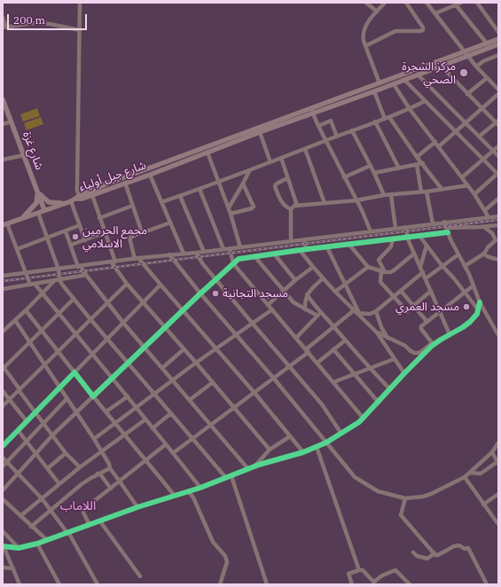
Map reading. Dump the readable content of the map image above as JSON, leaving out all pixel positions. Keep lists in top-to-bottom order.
{
  "streets": {
    "main road": ["شارع غزة", "شارع جبل أولياء"]
  },
  "districts": ["اللاماب"],
  "places": [
    "مركز الشجرة الصحي",
    "مجمع الحرمين الاسلامي",
    "مسجد التجانية",
    "مسجد العمري"
  ],
  "scale_bar": "200 m"
}
